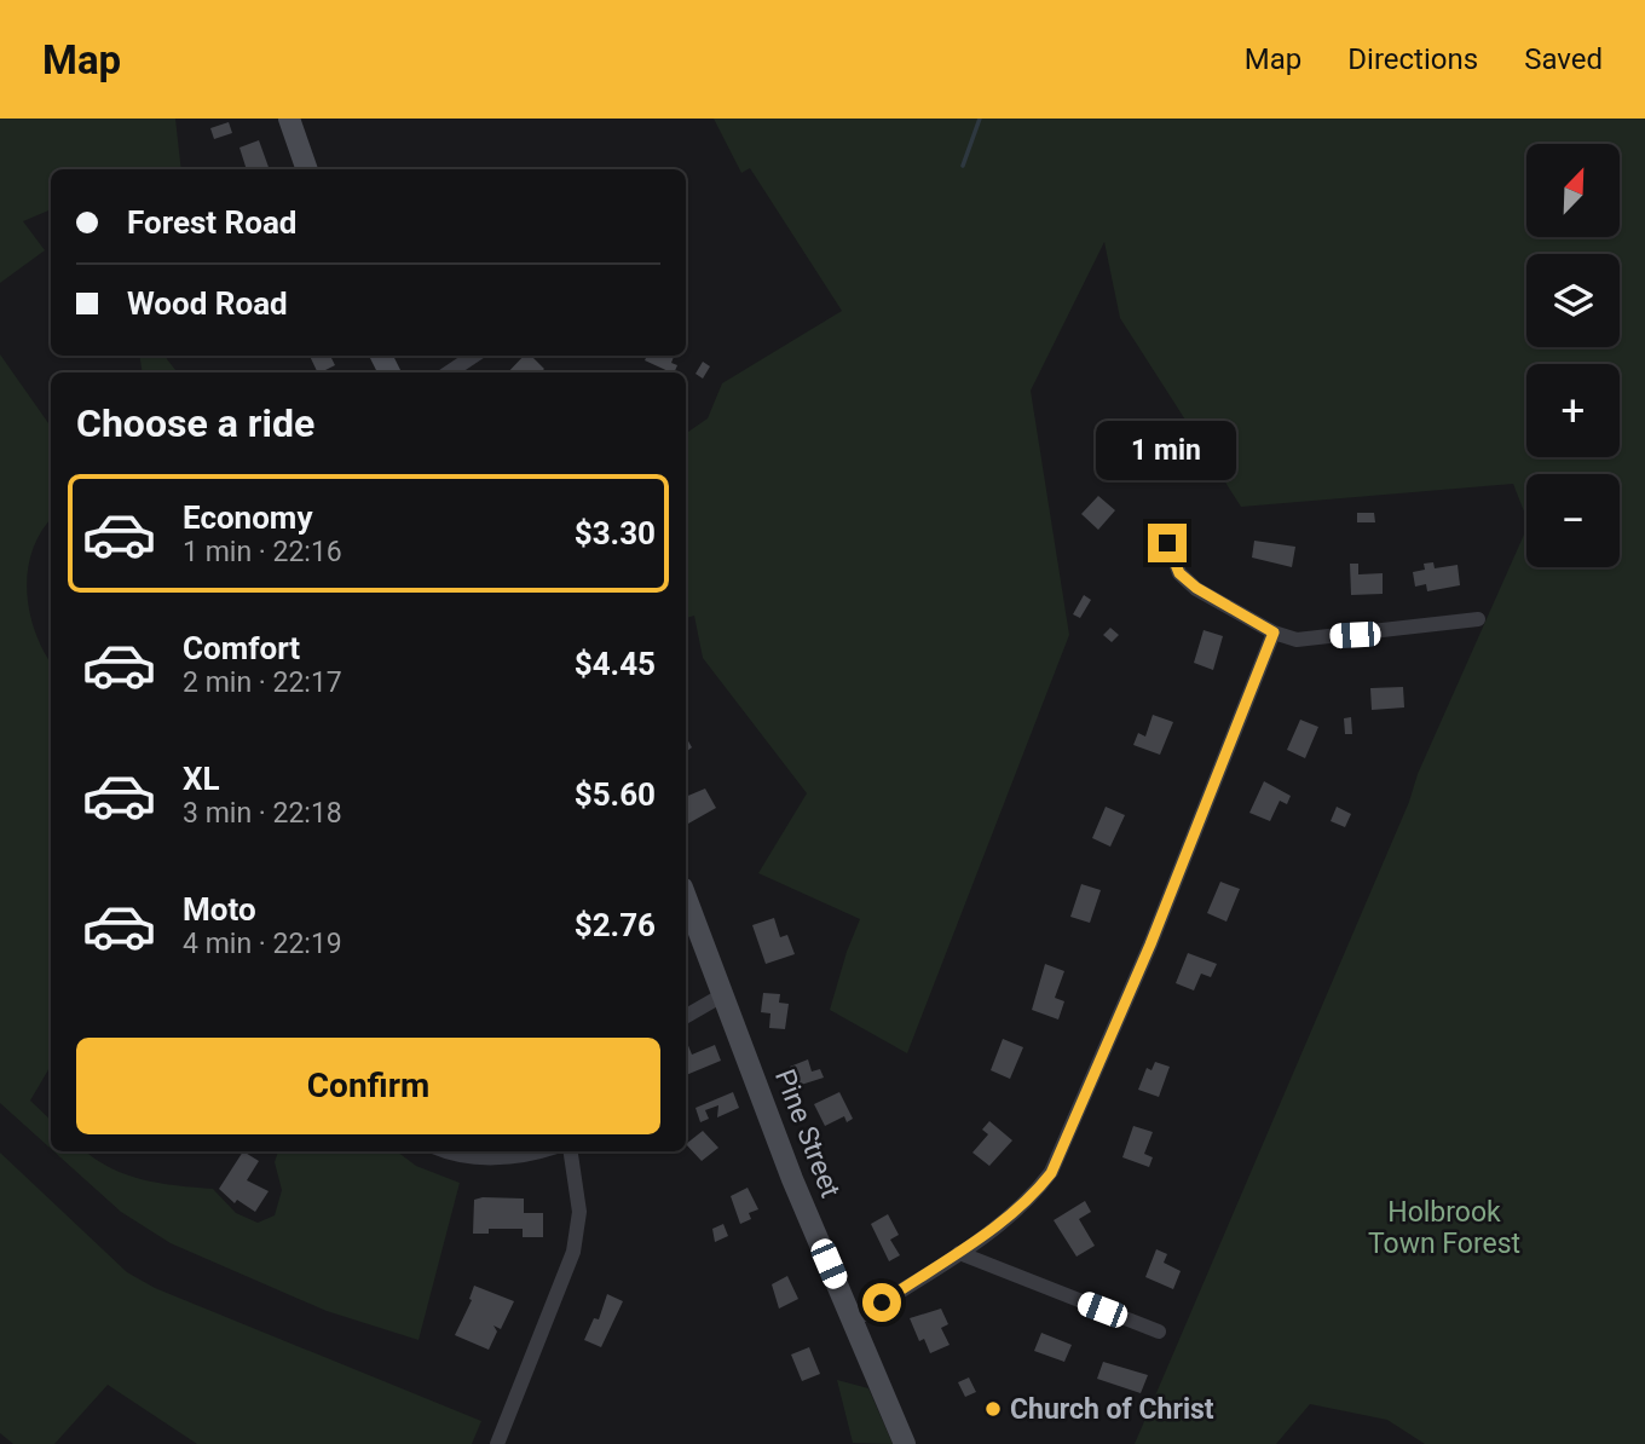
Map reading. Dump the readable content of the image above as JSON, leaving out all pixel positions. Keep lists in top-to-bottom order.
{
  "streets": {
    "main road": ["Pine Street"]
  },
  "parks": ["Holbrook Town Forest"],
  "places": ["Church of Christ"],
  "north": "top right",
  "page": {
    "header": "Map",
    "nav": ["Map", "Directions", "Saved"],
    "map_buttons": ["+", "−"],
    "banner": ["Forest Road", "Wood Road"],
    "heading": "Choose a ride",
    "bubble": "1 min",
    "list": [
      {
        "name": "Economy",
        "note": "1 min · 22:16",
        "value": "$3.30"
      },
      {
        "name": "Comfort",
        "note": "2 min · 22:17",
        "value": "$4.45"
      },
      {
        "name": "XL",
        "note": "3 min · 22:18",
        "value": "$5.60"
      },
      {
        "name": "Moto",
        "note": "4 min · 22:19",
        "value": "$2.76"
      }
    ],
    "buttons": "Confirm"
  }
}
